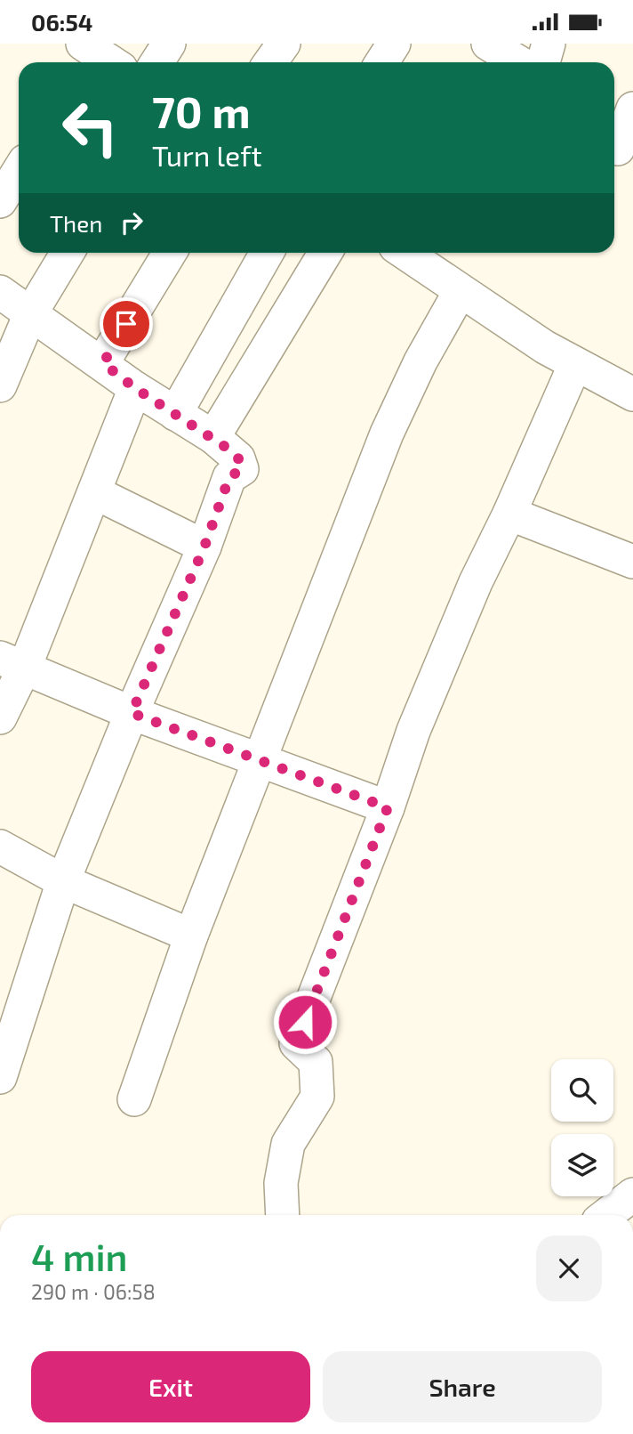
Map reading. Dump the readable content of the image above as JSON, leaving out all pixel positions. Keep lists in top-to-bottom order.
{
  "page": {
    "status": "06:54",
    "turn": ["70 m", "Turn left"],
    "then": "Then",
    "heading": ["4 min", "290 m · 06:58"],
    "buttons": ["Exit", "Share"]
  }
}
